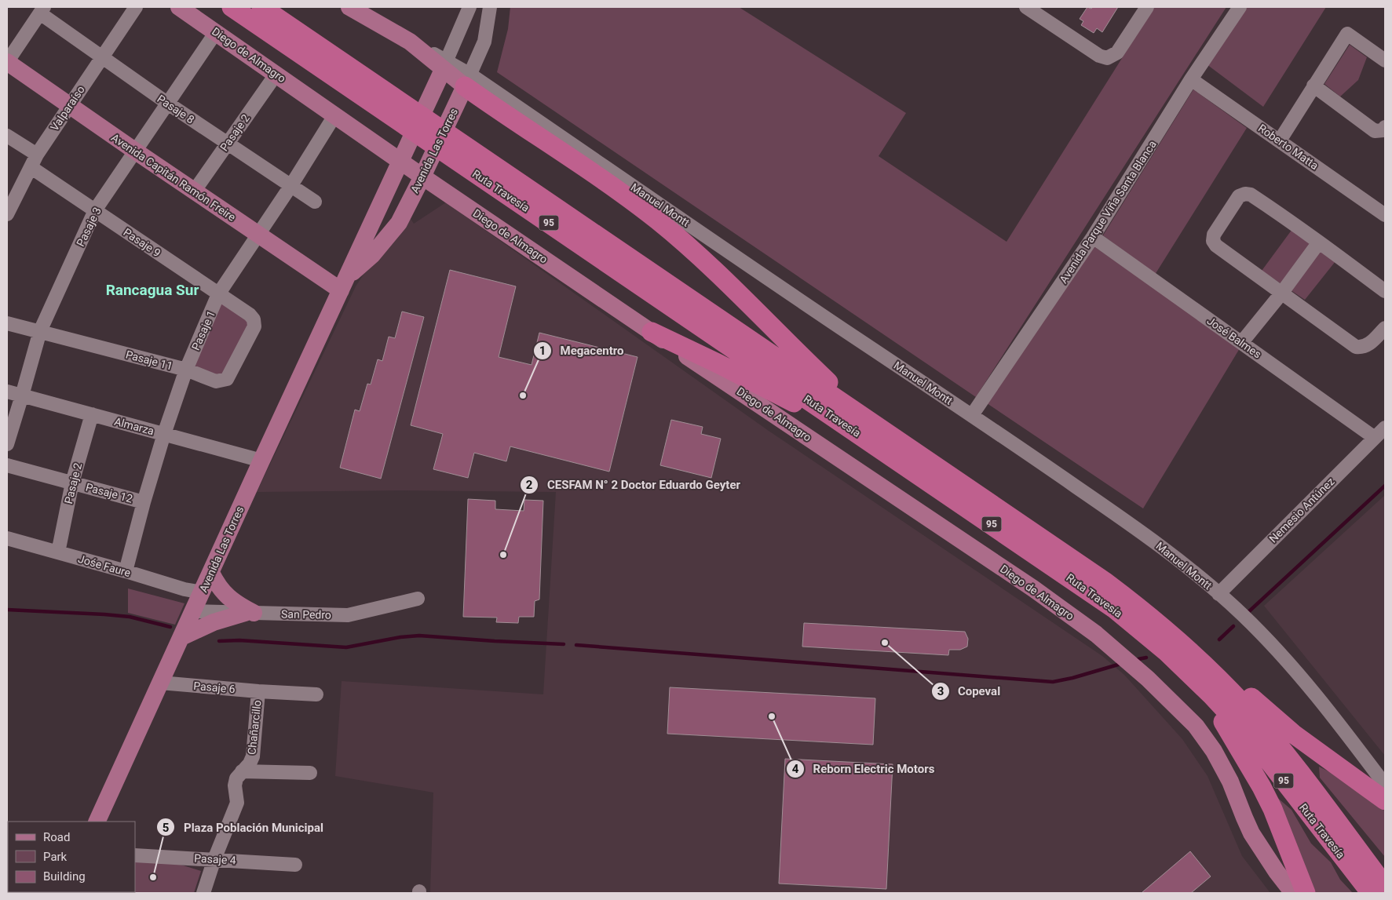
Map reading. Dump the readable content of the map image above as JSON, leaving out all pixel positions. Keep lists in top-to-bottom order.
{
  "streets": {
    "highway": ["Ruta Travesía", "95"],
    "main road": [
      "Diego de Almagro",
      "Avenida Las Torres",
      "Avenida Capitán Ramón Freire",
      "Manuel Montt"
    ],
    "street": [
      "Valparaíso",
      "Pasaje 8",
      "Pasaje 2",
      "Roberto Matta",
      "Avenida Parque Viña Santa Blanca",
      "Pasaje 3",
      "Pasaje 9",
      "Pasaje 1",
      "José Balmes",
      "Pasaje 11",
      "Almarza",
      "Pasaje 12",
      "Nemesio Antúnez",
      "Jośe Faure",
      "San Pedro",
      "Pasaje 6",
      "Chañarcillo",
      "Pasaje 4"
    ]
  },
  "crossings": [
    ["Diego de Almagro", "Pasaje 2"],
    ["Diego de Almagro", "Avenida Las Torres"],
    ["Diego de Almagro", "Pasaje 3"],
    ["Diego de Almagro", "Pasaje 1"],
    ["Valparaíso", "Pasaje 8"],
    ["Valparaíso", "Avenida Capitán Ramón Freire"],
    ["Valparaíso", "Pasaje 9"],
    ["Pasaje 8", "Pasaje 2"],
    ["Pasaje 8", "Pasaje 3"],
    ["Pasaje 8", "Pasaje 1"],
    ["Pasaje 2", "Avenida Capitán Ramón Freire"],
    ["Pasaje 2", "Almarza"],
    ["Pasaje 2", "Pasaje 12"],
    ["Pasaje 2", "Jośe Faure"],
    ["Roberto Matta", "Avenida Parque Viña Santa Blanca"],
    ["Avenida Las Torres", "Avenida Capitán Ramón Freire"],
    ["Avenida Las Torres", "Manuel Montt"],
    ["Avenida Las Torres", "Almarza"],
    ["Avenida Las Torres", "Jośe Faure"],
    ["Avenida Las Torres", "San Pedro"],
    ["Avenida Las Torres", "Pasaje 6"],
    ["Avenida Capitán Ramón Freire", "Pasaje 3"],
    ["Avenida Capitán Ramón Freire", "Pasaje 1"],
    ["Manuel Montt", "Avenida Parque Viña Santa Blanca"],
    ["Manuel Montt", "Nemesio Antúnez"],
    ["Avenida Parque Viña Santa Blanca", "José Balmes"],
    ["Pasaje 3", "Pasaje 9"],
    ["Pasaje 3", "Pasaje 11"],
    ["Pasaje 3", "Almarza"],
    ["Pasaje 9", "Pasaje 1"],
    ["Pasaje 9", "Pasaje 11"],
    ["Pasaje 1", "Pasaje 11"],
    ["Pasaje 1", "Almarza"],
    ["Pasaje 1", "Pasaje 12"],
    ["Pasaje 1", "Jośe Faure"],
    ["José Balmes", "Nemesio Antúnez"],
    ["Pasaje 6", "Chañarcillo"],
    ["Chañarcillo", "Pasaje 4"]
  ],
  "districts": ["Rancagua Sur"],
  "places": [
    "Megacentro",
    "CESFAM N° 2 Doctor Eduardo Geyter",
    "Copeval",
    "Reborn Electric Motors",
    "Plaza Población Municipal"
  ],
  "legend": ["Road", "Park", "Building"]
}
